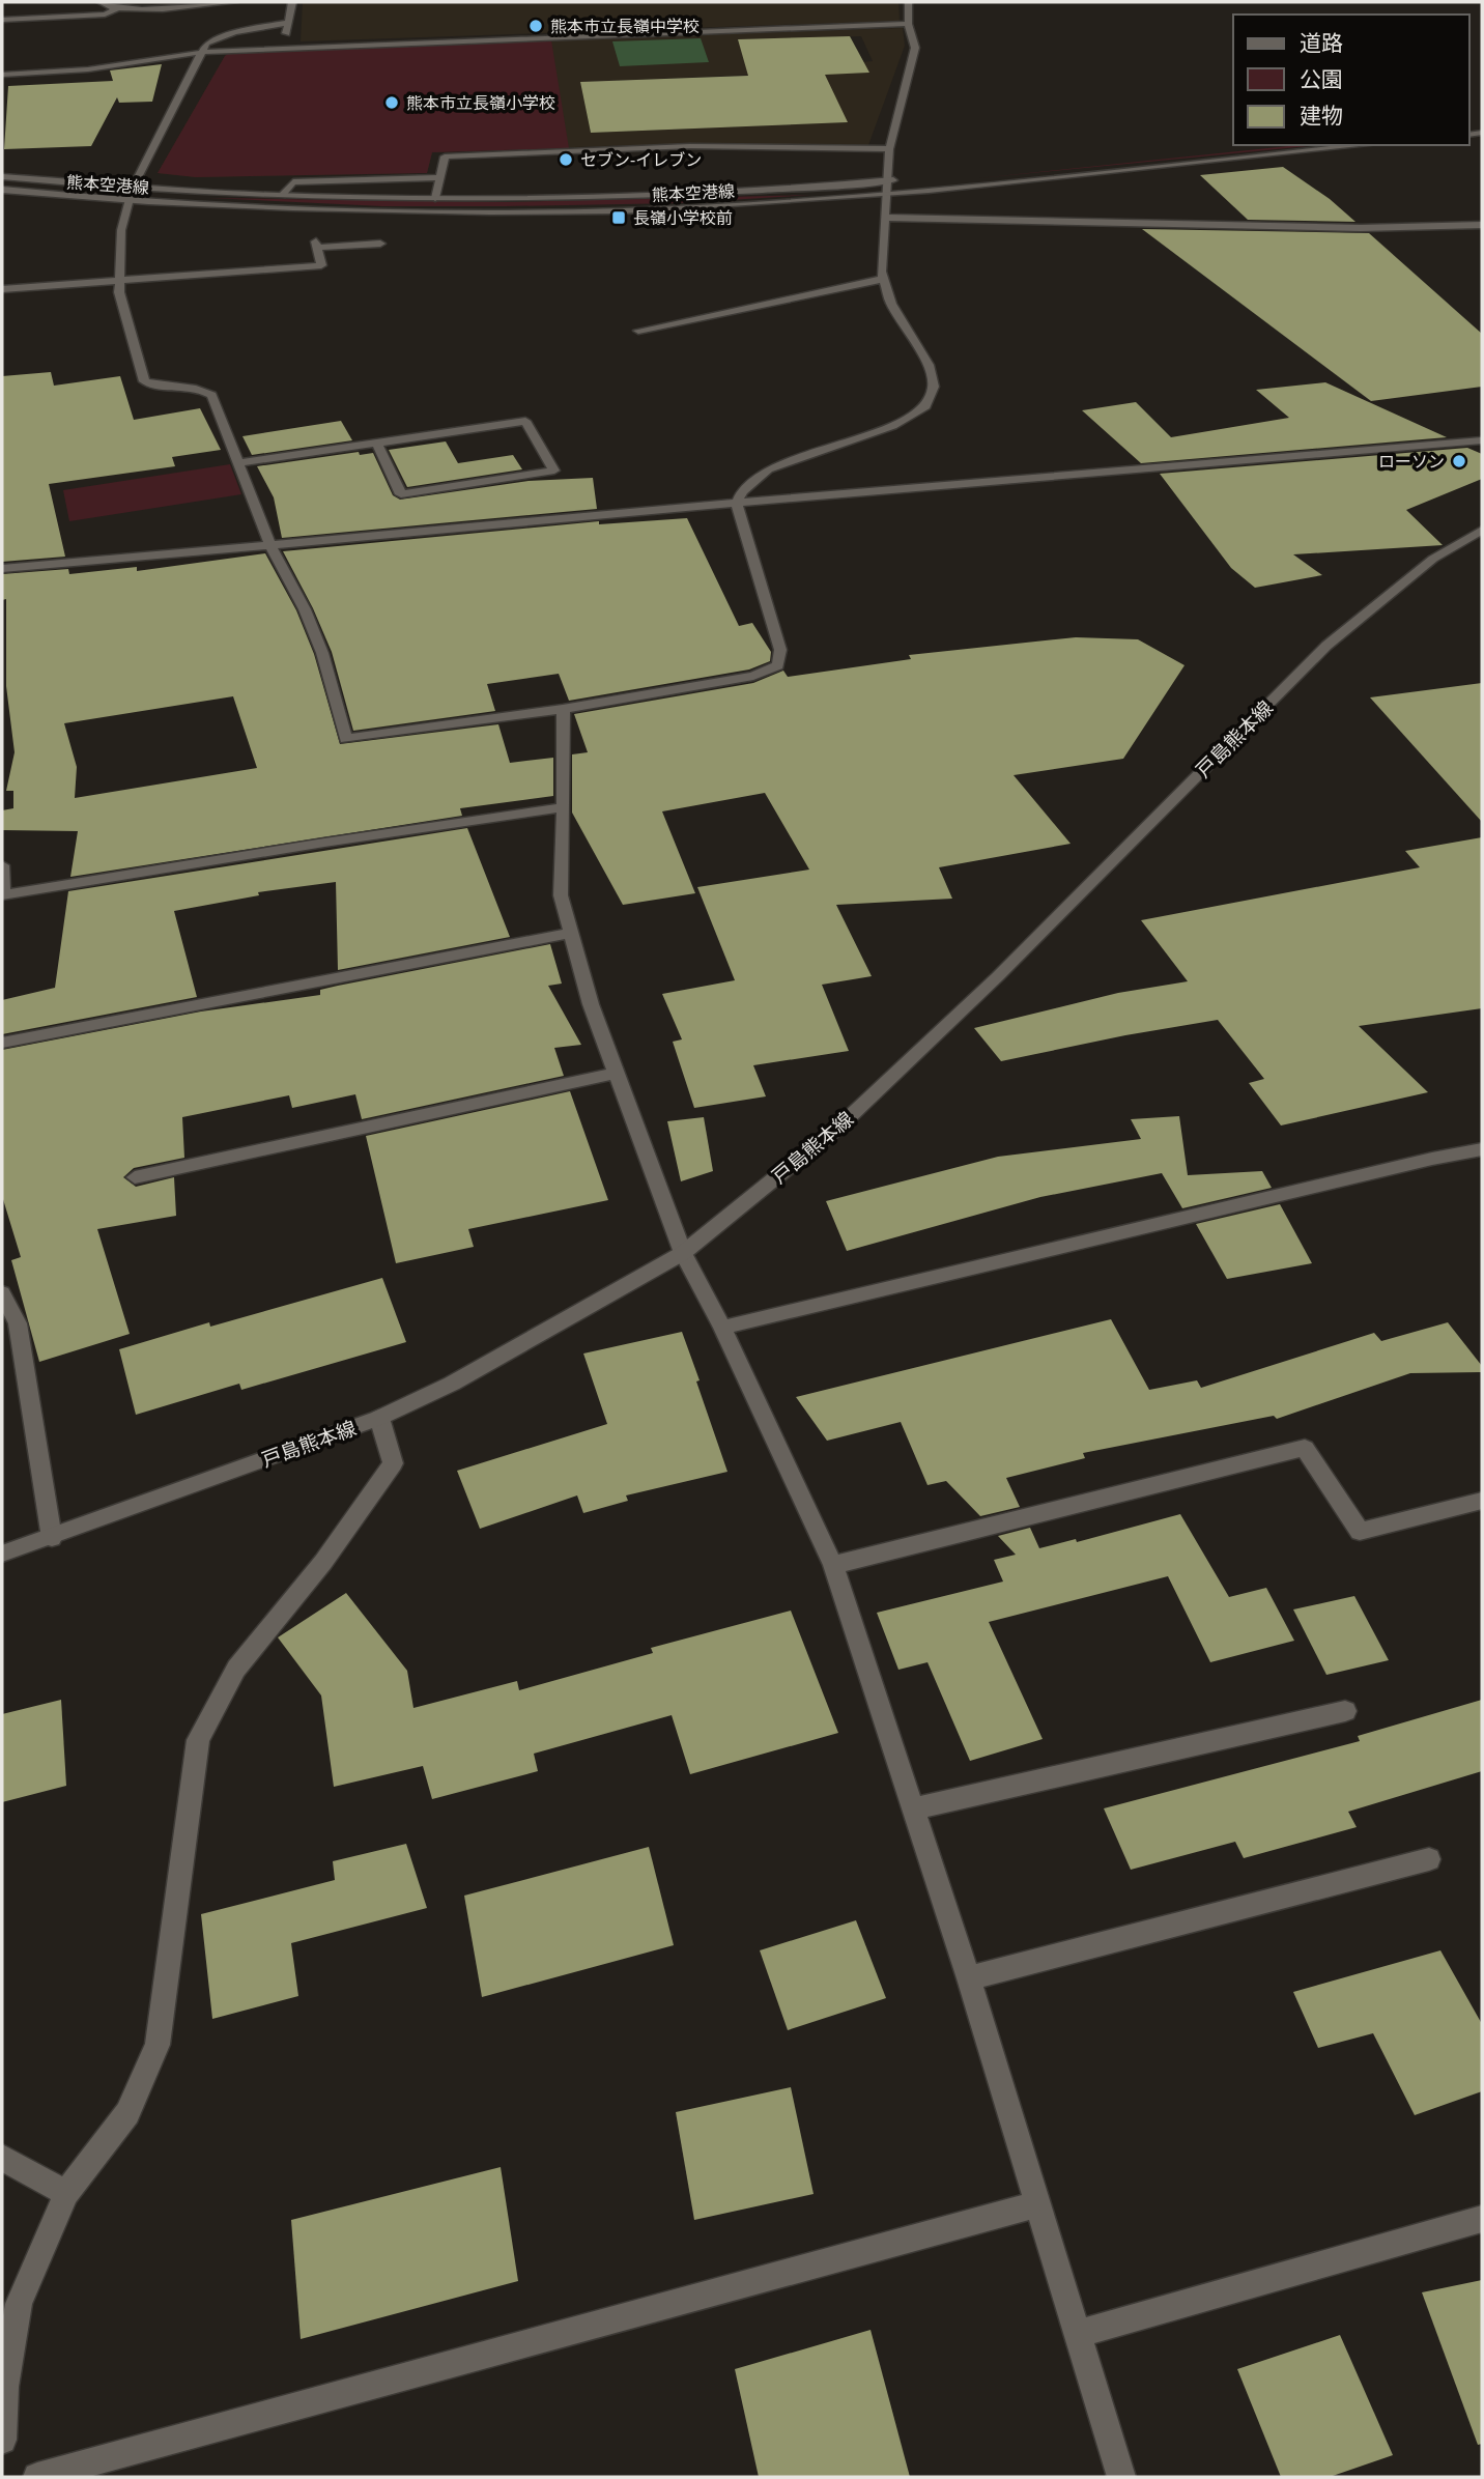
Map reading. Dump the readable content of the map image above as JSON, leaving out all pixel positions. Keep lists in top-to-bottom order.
{
  "streets": {
    "street": ["熊本空港線", "戸島熊本線"]
  },
  "places": {
    "other": [
      "熊本市立長嶺中学校",
      "熊本市立長嶺小学校",
      "セブン-イレブン",
      "ローソン"
    ],
    "transit": ["長嶺小学校前"]
  },
  "legend": ["道路", "公園", "建物"]
}
